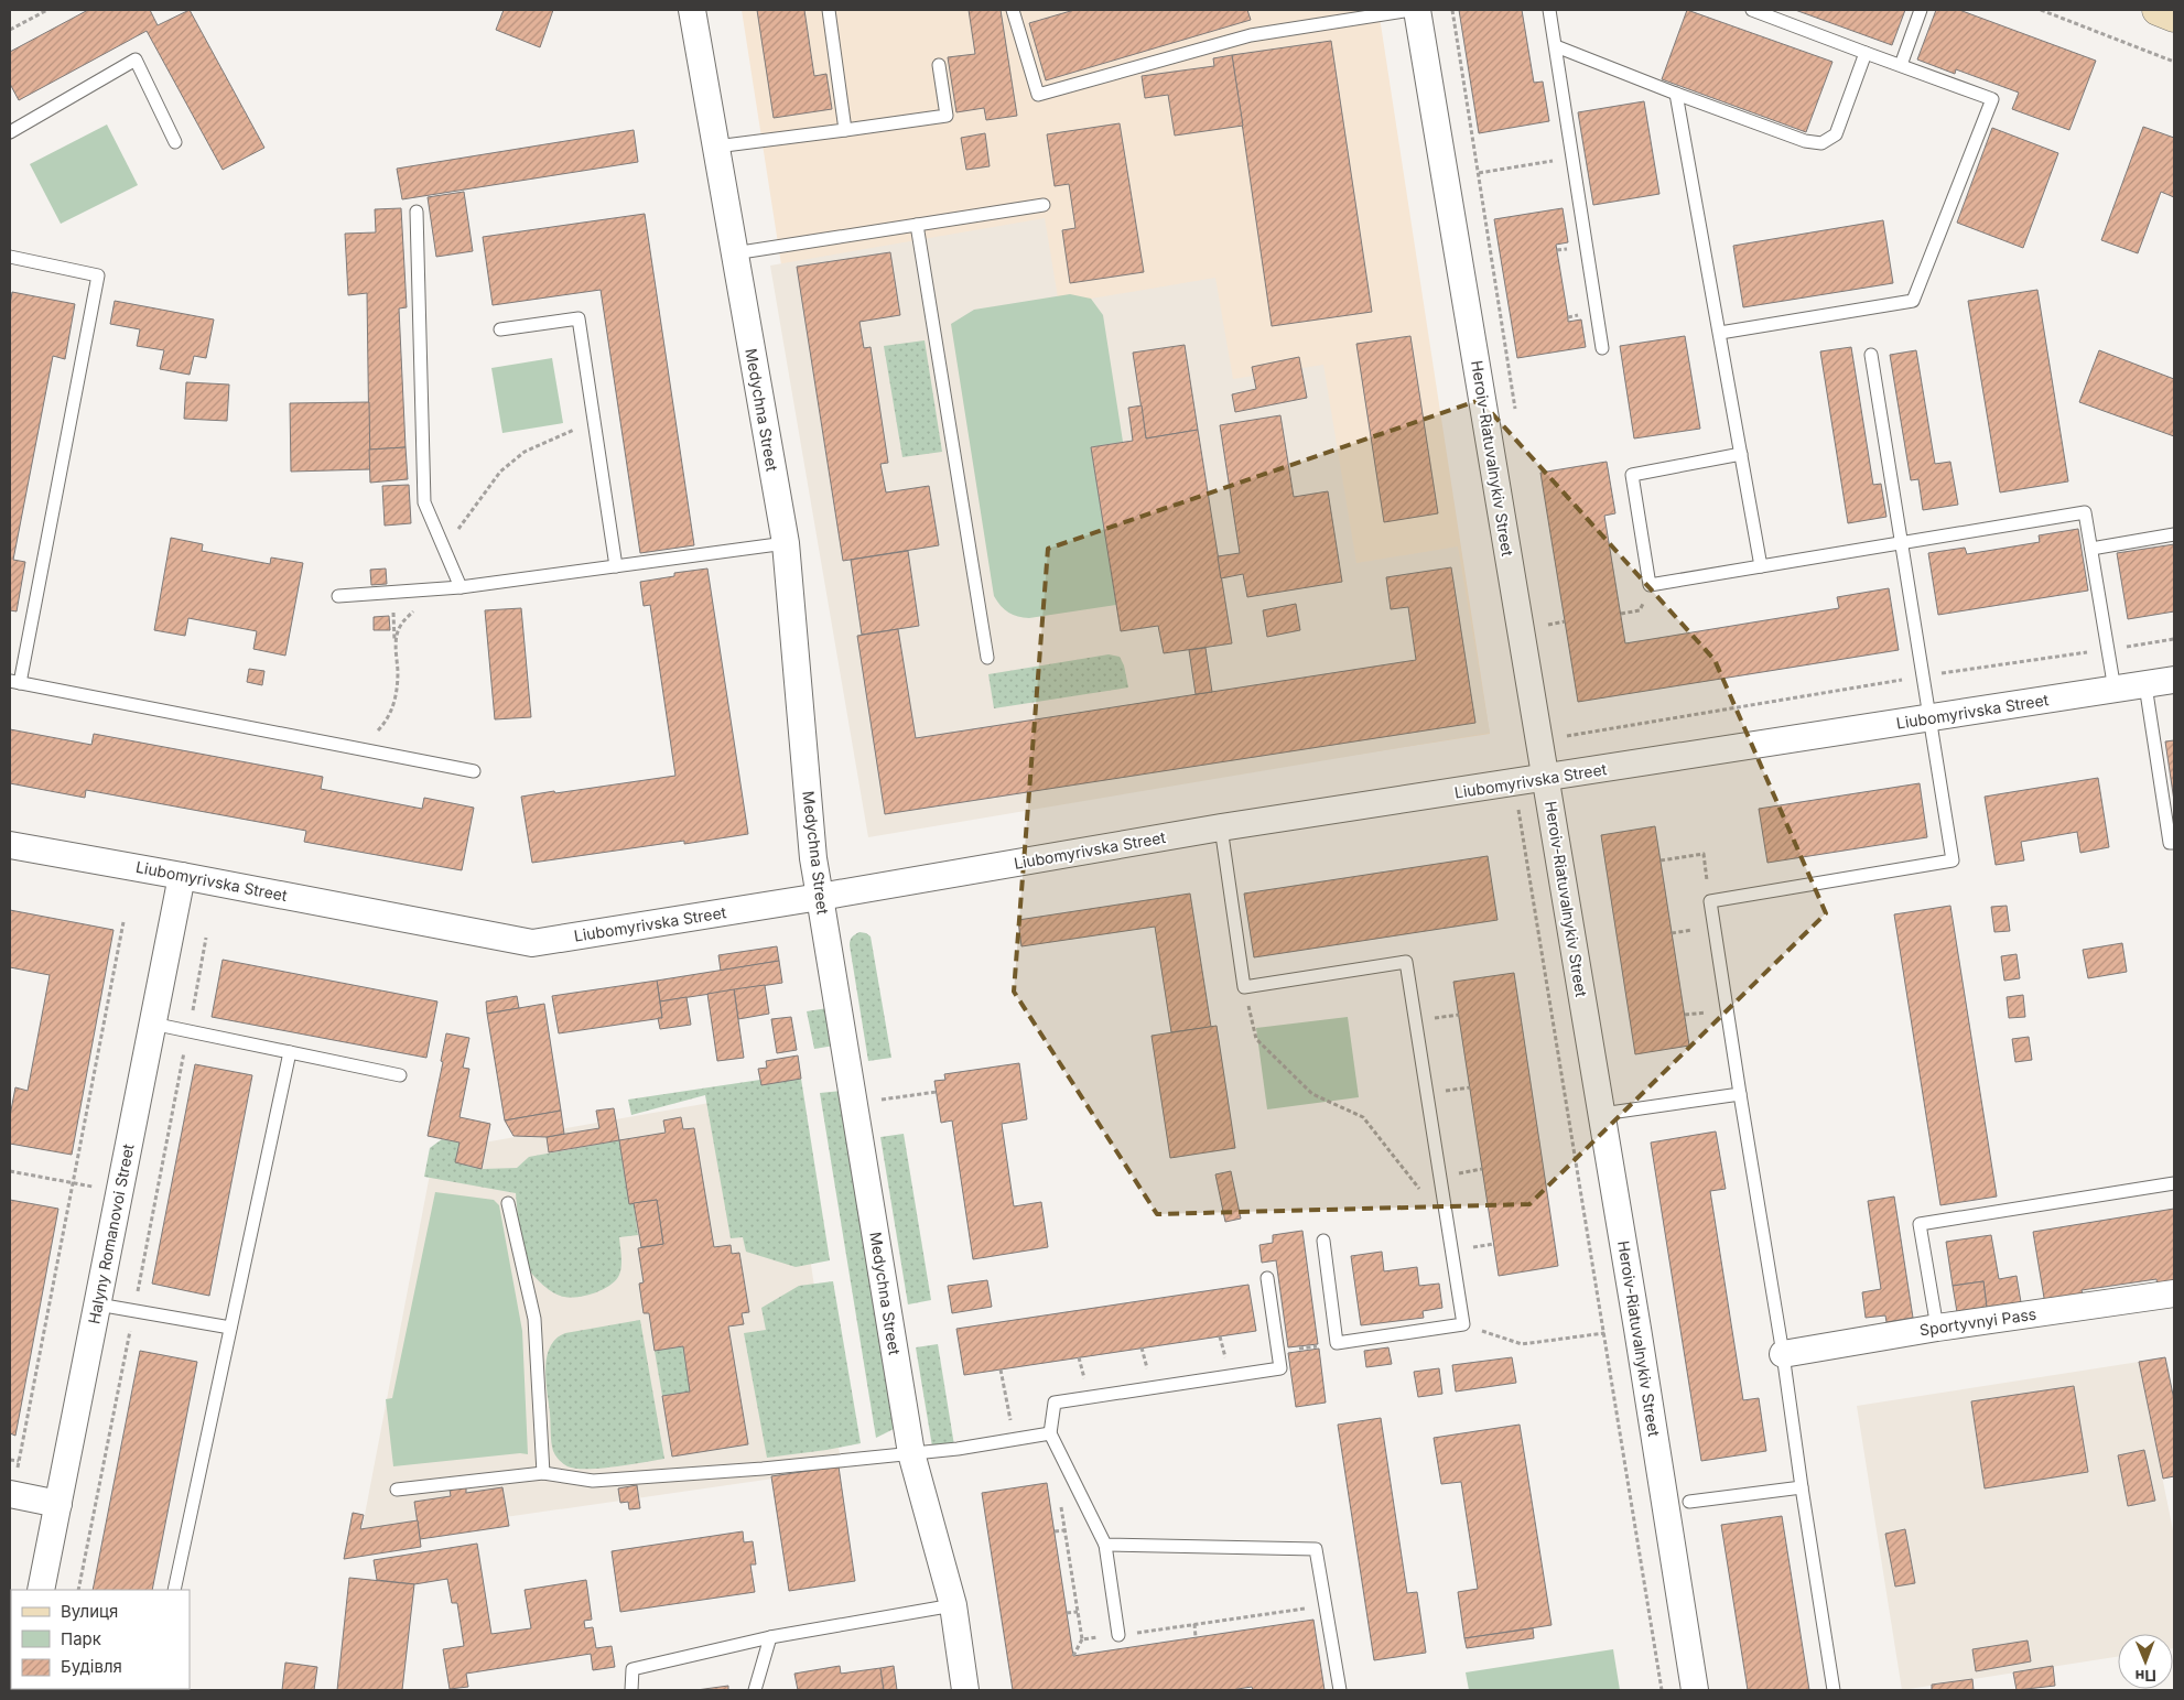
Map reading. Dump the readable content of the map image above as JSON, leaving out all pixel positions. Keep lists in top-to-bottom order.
{
  "streets": {
    "street": [
      "Medychna Street",
      "Heroiv-Riatuvalnykiv Street",
      "Liubomyrivska Street",
      "Halyny Romanovoi Street",
      "Sportyvnyi Pass"
    ]
  },
  "crossings": [
    ["Medychna Street", "Liubomyrivska Street"],
    ["Heroiv-Riatuvalnykiv Street", "Liubomyrivska Street"],
    ["Liubomyrivska Street", "Halyny Romanovoi Street"]
  ],
  "legend": ["Вулиця", "Парк", "Будівля"],
  "north": "bottom"
}
